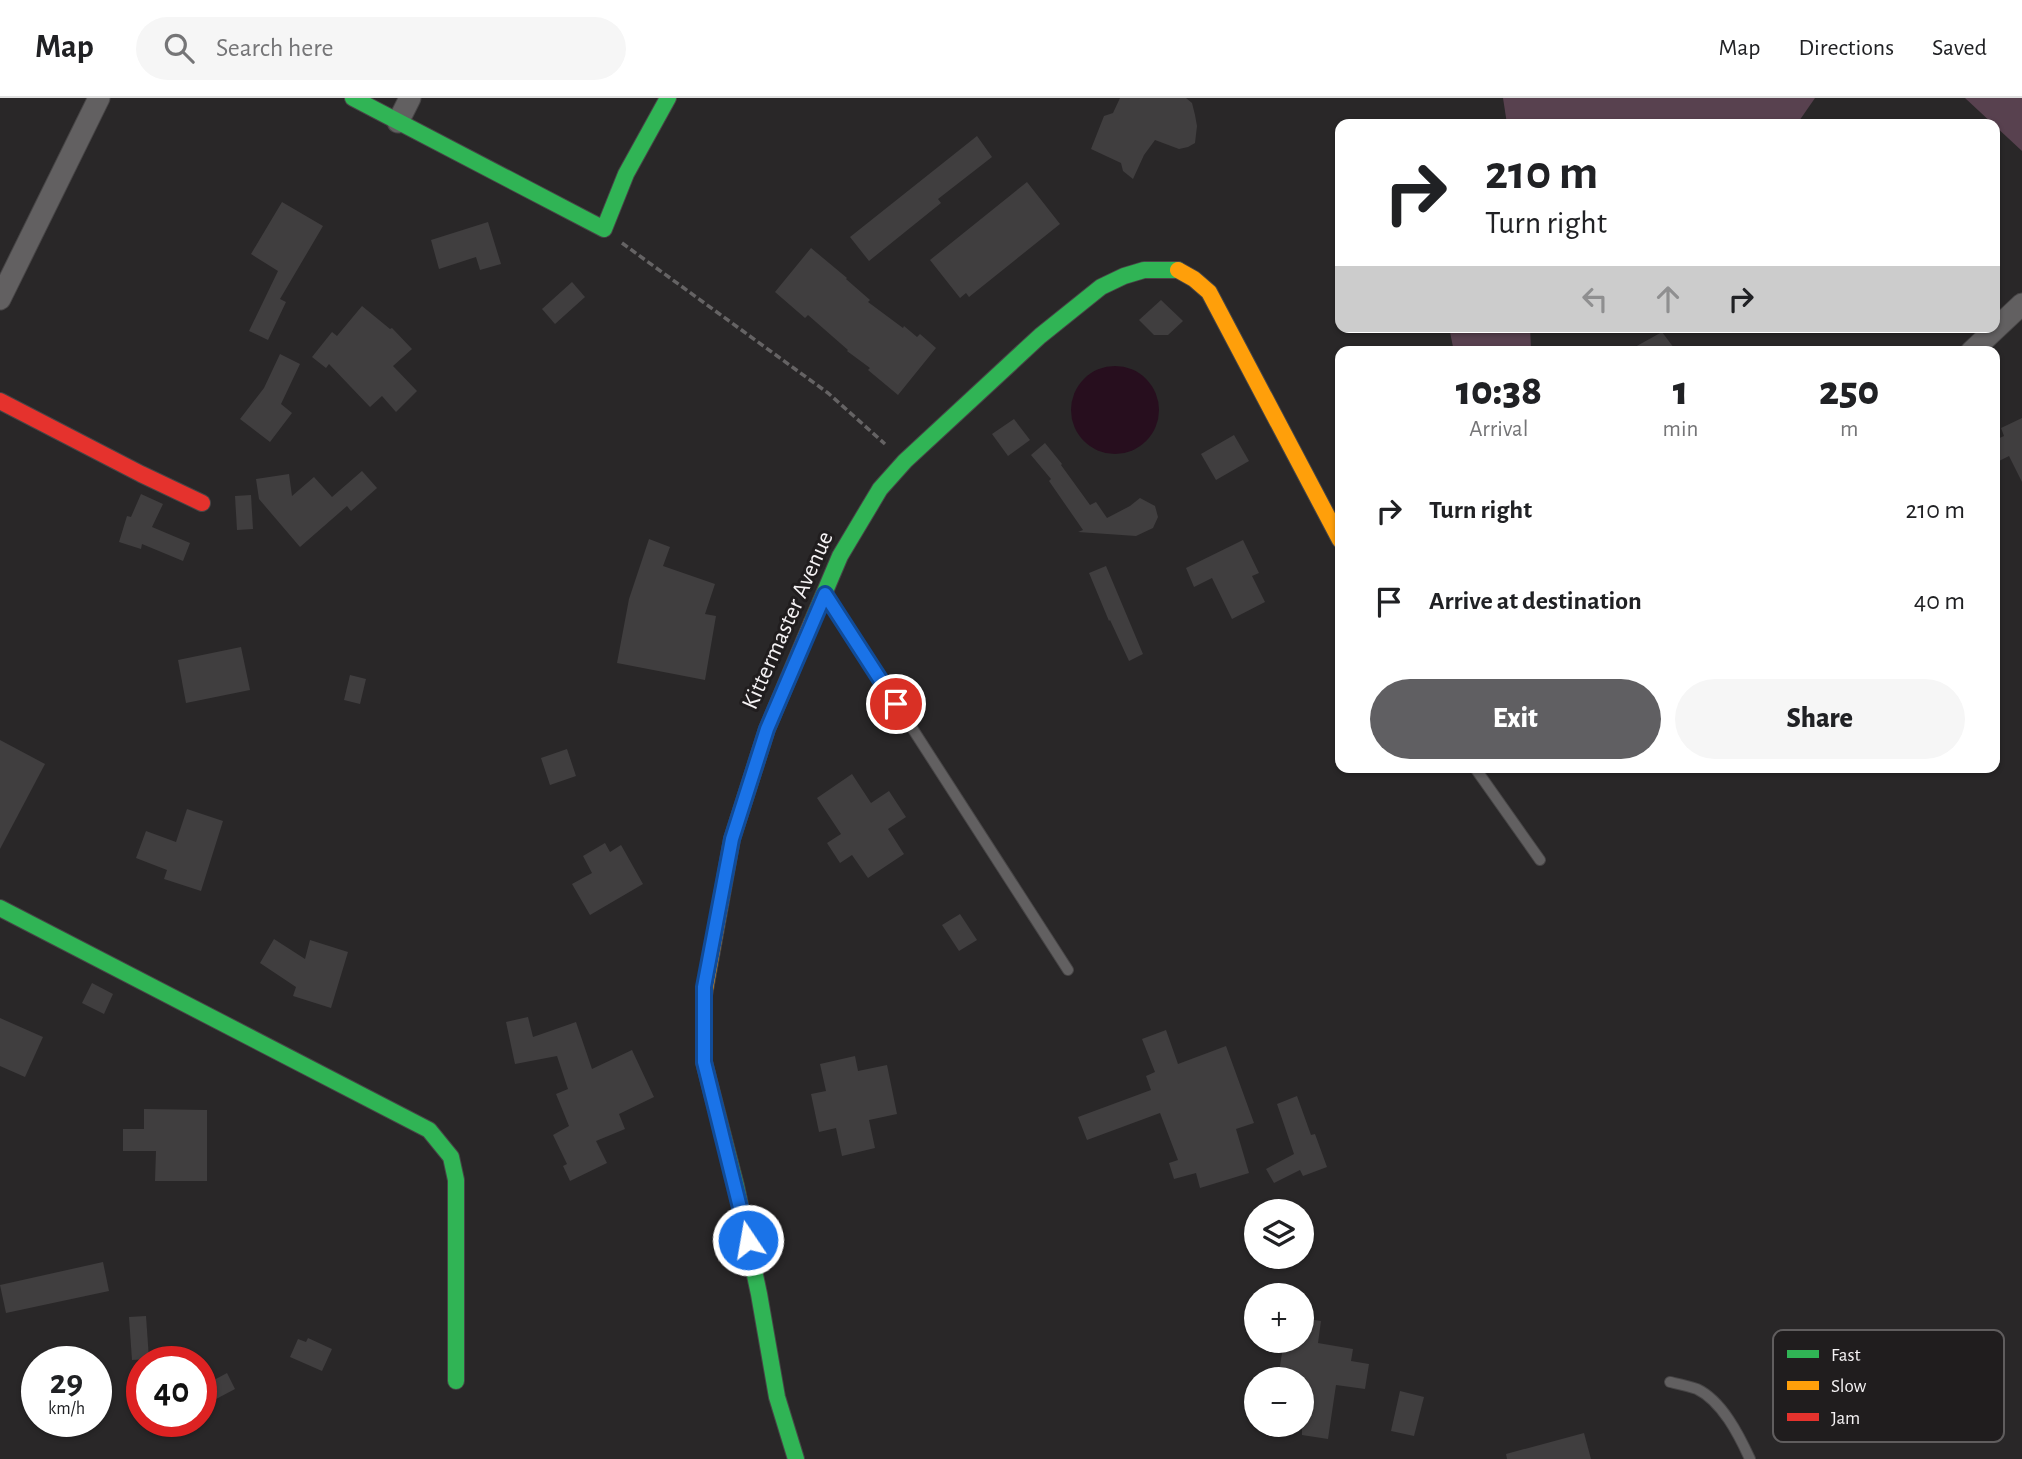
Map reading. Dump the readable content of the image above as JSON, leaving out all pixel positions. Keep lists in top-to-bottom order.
{
  "streets": {
    "street": ["Kittermaster Avenue"]
  },
  "legend": ["Fast", "Slow", "Jam"],
  "page": {
    "header": "Map",
    "search": "Search here",
    "nav": ["Map", "Directions", "Saved"],
    "turn": ["210 m", "Turn right"],
    "eta": [
      "10:38",
      "Arrival",
      "1",
      "min",
      "250",
      "m"
    ],
    "list": [
      {
        "name": "Turn right",
        "value": "210 m"
      },
      {
        "name": "Arrive at destination",
        "value": "40 m"
      }
    ],
    "buttons": ["Exit", "Share"],
    "map_buttons": ["+", "−"],
    "speed": "29 km/h",
    "limit": "40"
  }
}
